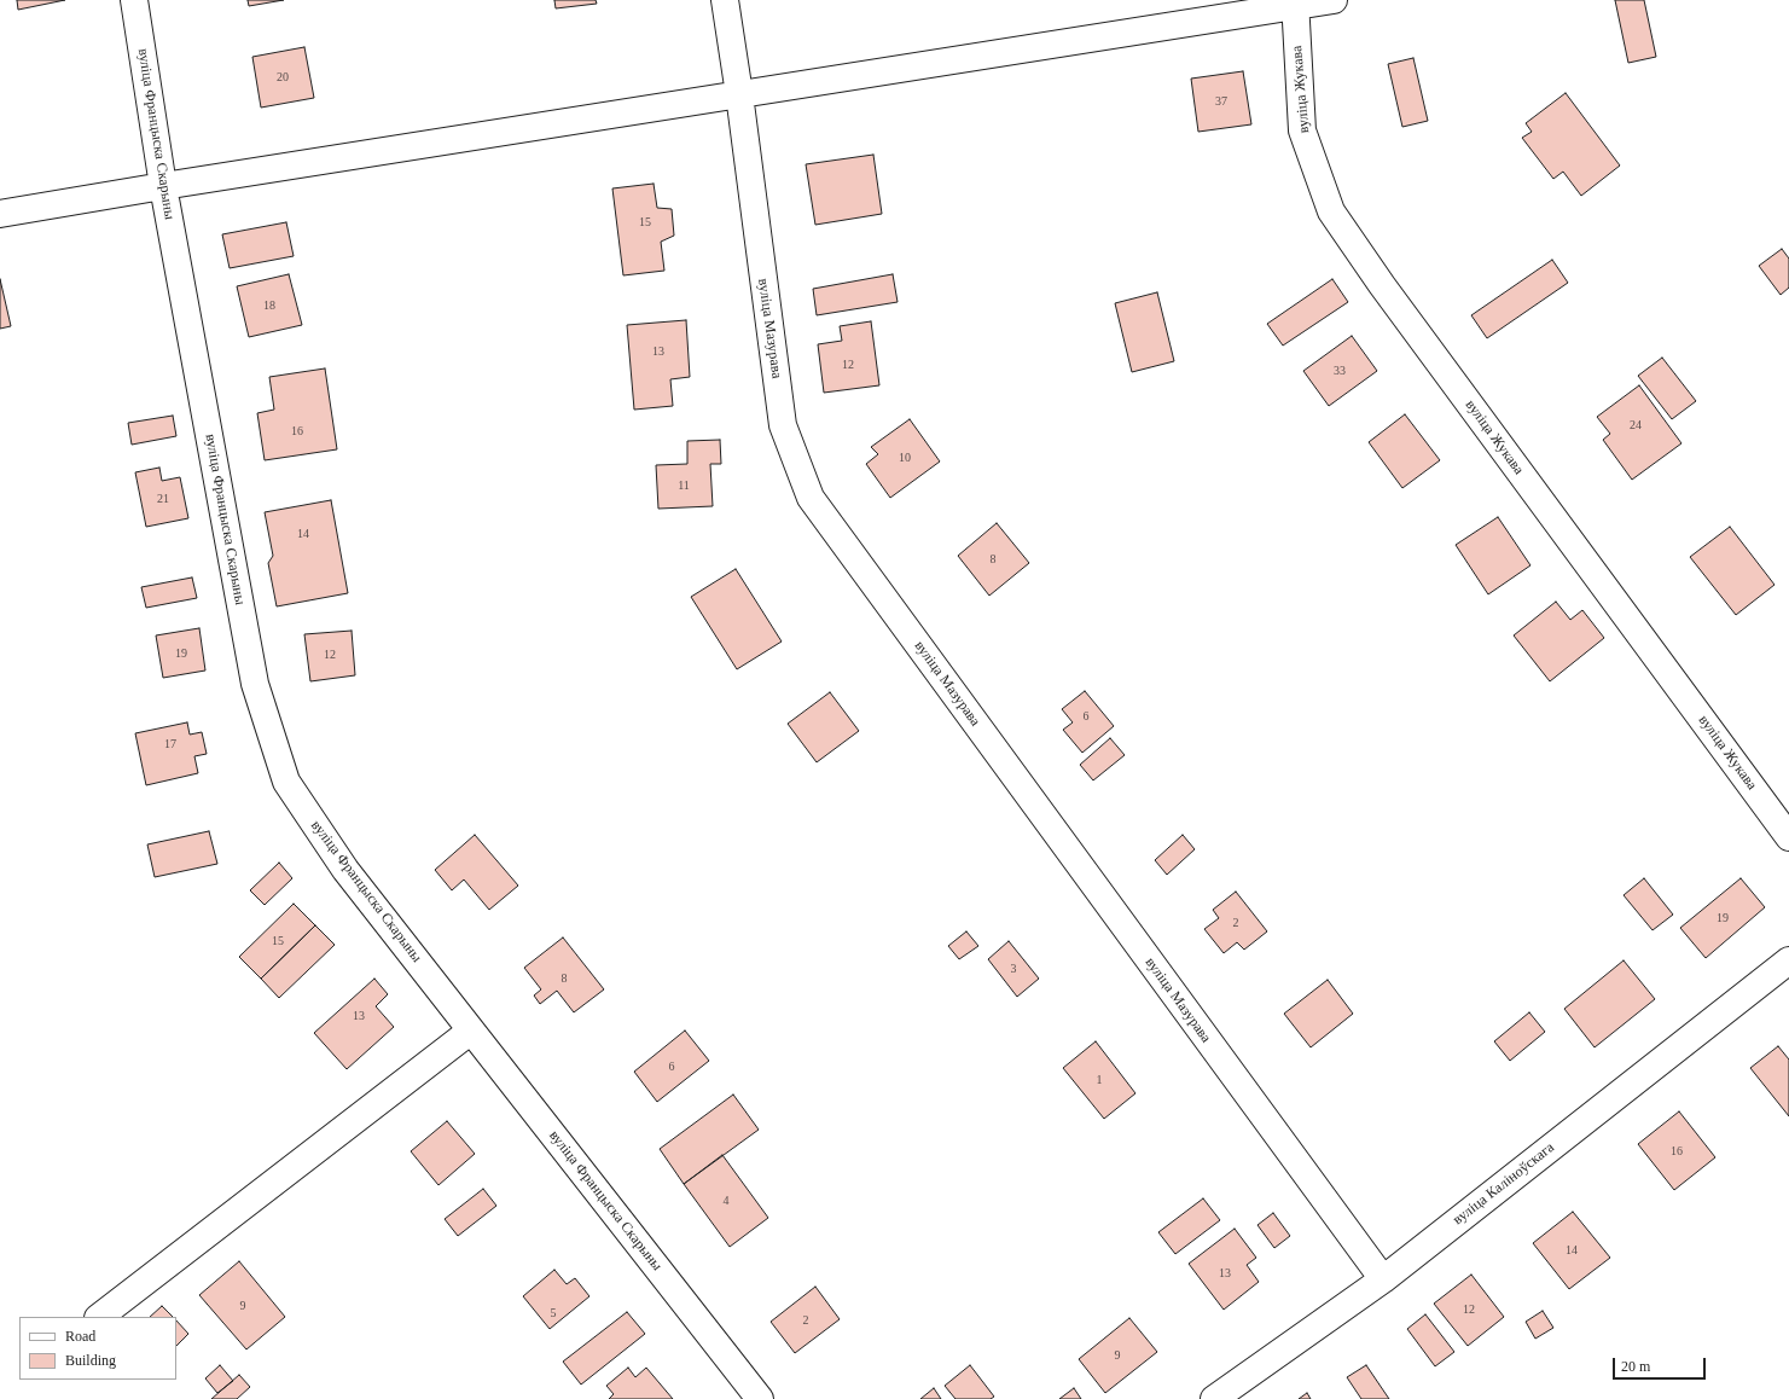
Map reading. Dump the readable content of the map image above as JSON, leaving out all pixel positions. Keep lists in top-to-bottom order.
{
  "streets": {
    "street": [
      "вуліца Жукава",
      "вуліца Францыска Скарыны",
      "вуліца Мазурава",
      "вуліца Каліноўскага"
    ]
  },
  "crossings": [
    ["вуліца Мазурава", "вуліца Каліноўскага"]
  ],
  "house_numbers": [
    "20",
    "37",
    "15",
    "18",
    "13",
    "12",
    "33",
    "24",
    "16",
    "10",
    "11",
    "21",
    "14",
    "8",
    "19",
    "12",
    "6",
    "17",
    "19",
    "2",
    "15",
    "3",
    "8",
    "13",
    "6",
    "1",
    "16",
    "4",
    "14",
    "13",
    "9",
    "12",
    "5",
    "2",
    "9"
  ],
  "legend": ["Road", "Building"],
  "scale_bar": "20 m"
}
